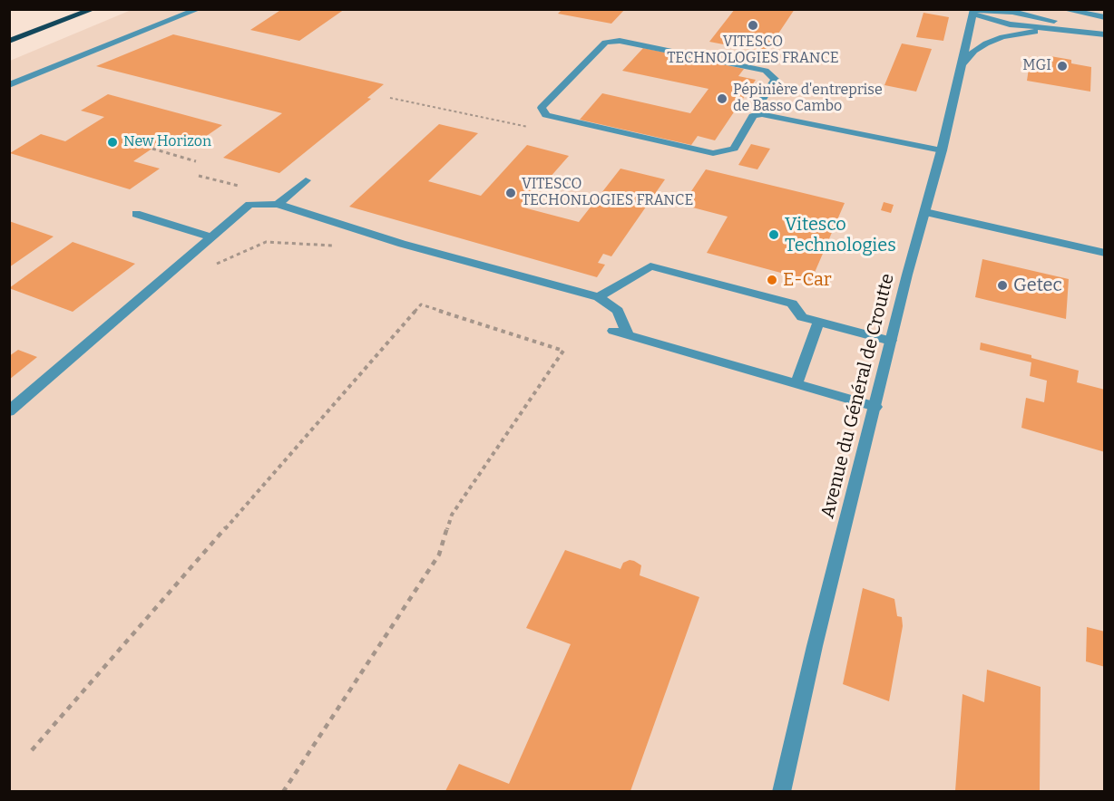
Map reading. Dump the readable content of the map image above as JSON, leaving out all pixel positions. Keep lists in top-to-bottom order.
{
  "streets": {
    "street": ["Avenue du Général de Croutte"]
  },
  "places": [
    "VITESCO TECHNOLOGIES FRANCE",
    "MGI",
    "Pépinière d'entreprise de Basso Cambo",
    "New Horizon",
    "VITESCO TECHONLOGIES FRANCE",
    "Vitesco Technologies",
    "E-Car",
    "Getec"
  ]
}
